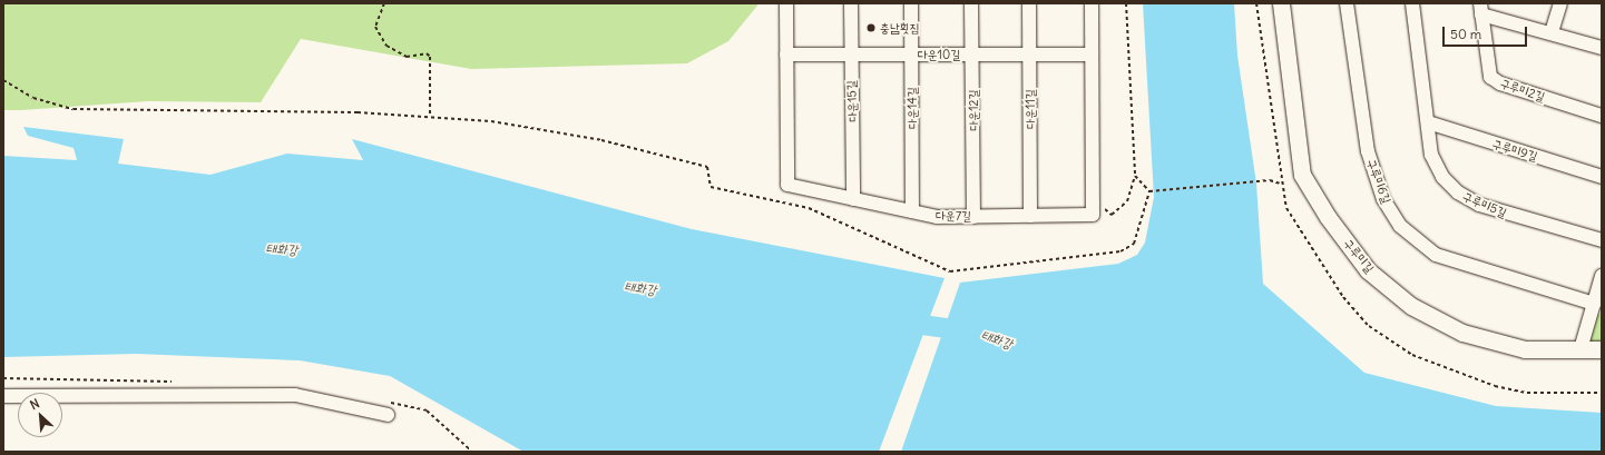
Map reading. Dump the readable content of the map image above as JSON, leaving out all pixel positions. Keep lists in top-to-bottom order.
{
  "streets": {
    "street": [
      "다운10길",
      "구루미2길",
      "다운15길",
      "다운14길",
      "다운11길",
      "다운12길",
      "구루미9길",
      "구루미6길",
      "구루미5길",
      "다운7길",
      "구루미길"
    ]
  },
  "crossings": [
    ["다운10길", "다운15길"],
    ["다운10길", "다운14길"],
    ["다운10길", "다운11길"],
    ["다운10길", "다운12길"],
    ["다운10길", "다운7길"],
    ["다운15길", "다운7길"],
    ["다운14길", "다운7길"],
    ["다운11길", "다운7길"],
    ["다운12길", "다운7길"],
    ["구루미9길", "구루미5길"]
  ],
  "water": ["태화강"],
  "places": ["충남횟집"],
  "scale_bar": "50 m",
  "north": "top left"
}
